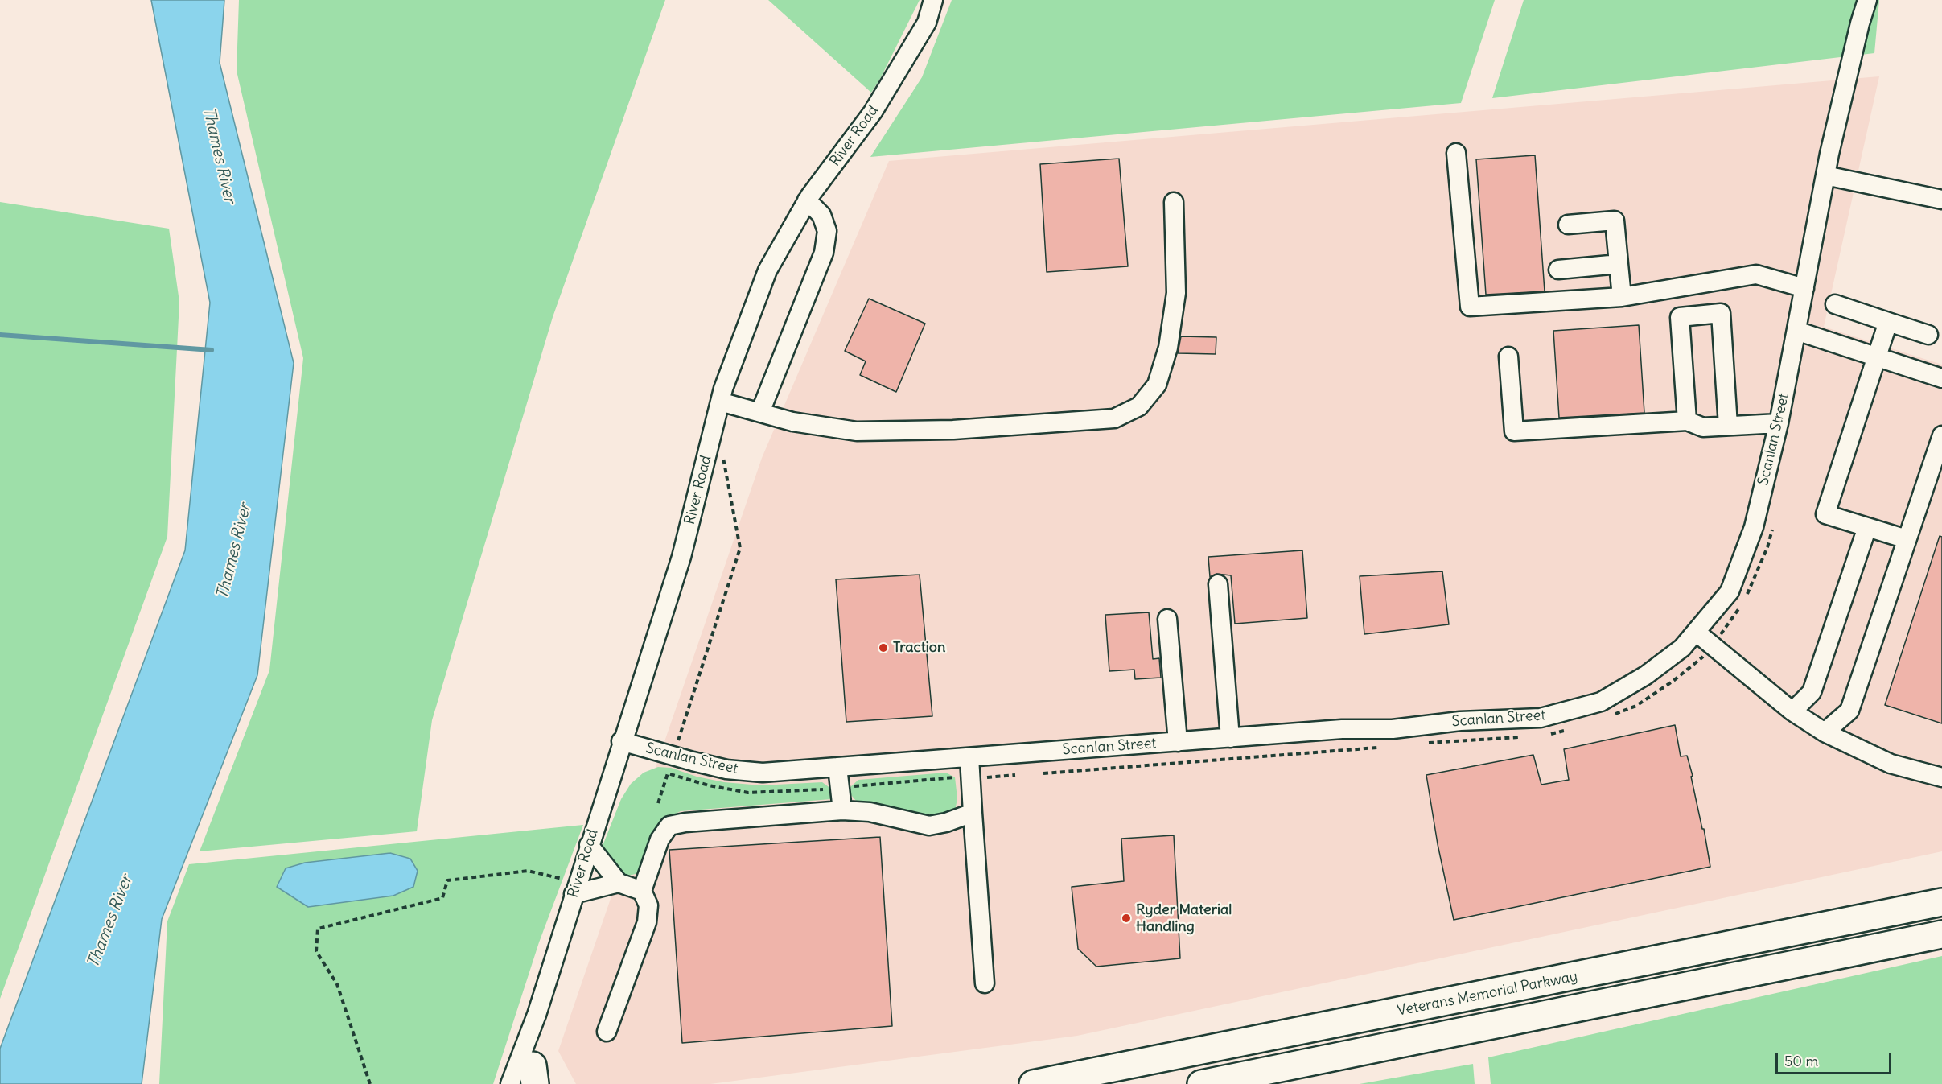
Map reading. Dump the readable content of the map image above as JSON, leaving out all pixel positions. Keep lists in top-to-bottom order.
{
  "streets": {
    "highway": ["Veterans Memorial Parkway"],
    "street": ["River Road", "Scanlan Street"]
  },
  "crossings": [
    ["River Road", "Scanlan Street"]
  ],
  "water": ["Thames River"],
  "places": ["Traction", "Ryder Material Handling"],
  "scale_bar": "50 m"
}
